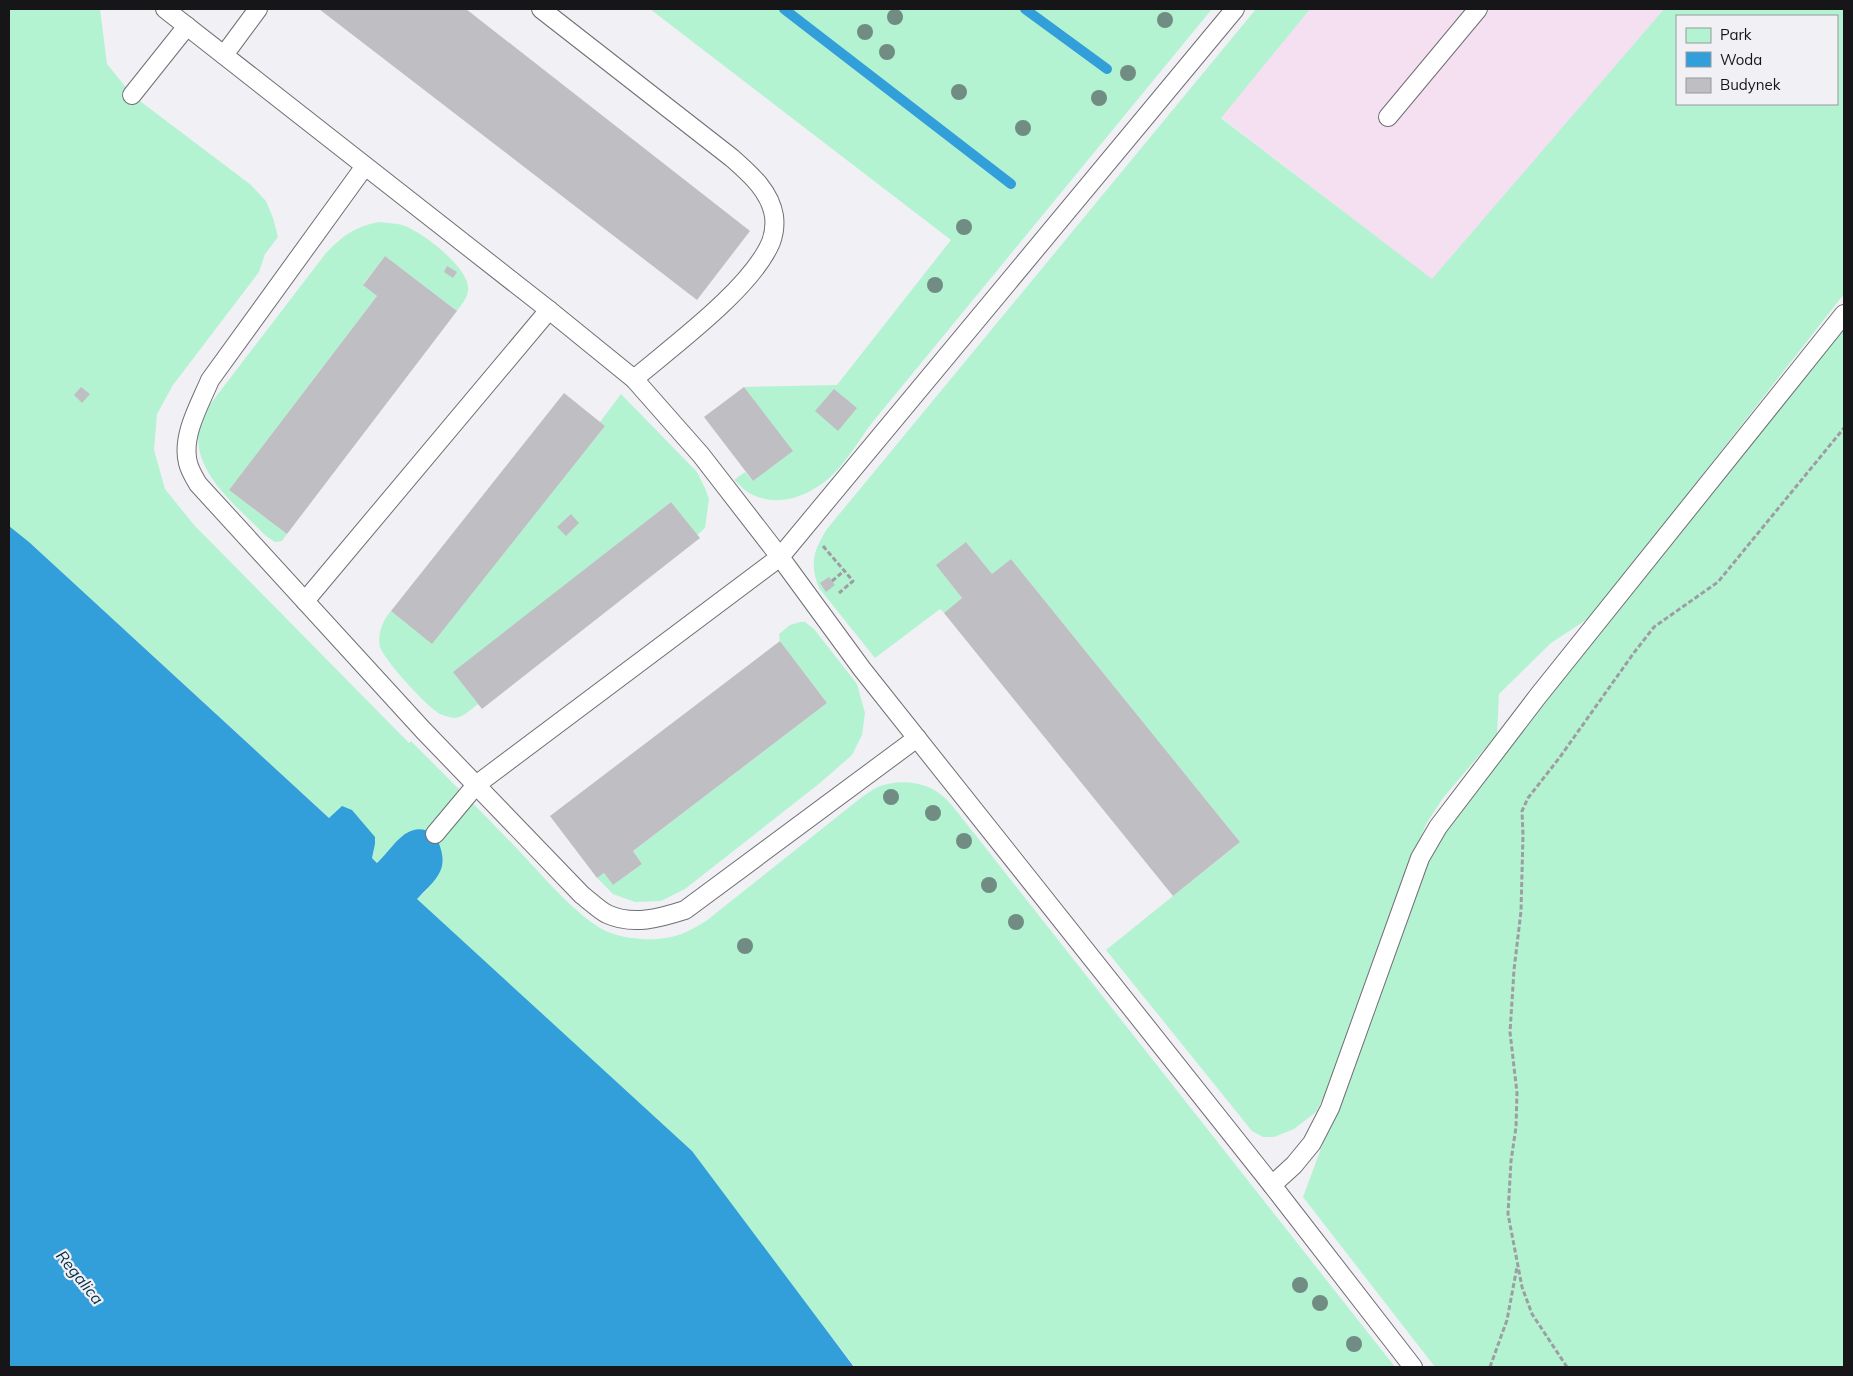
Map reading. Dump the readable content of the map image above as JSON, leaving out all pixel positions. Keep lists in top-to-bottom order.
{
  "water": ["Regalica"],
  "legend": ["Park", "Woda", "Budynek"]
}
